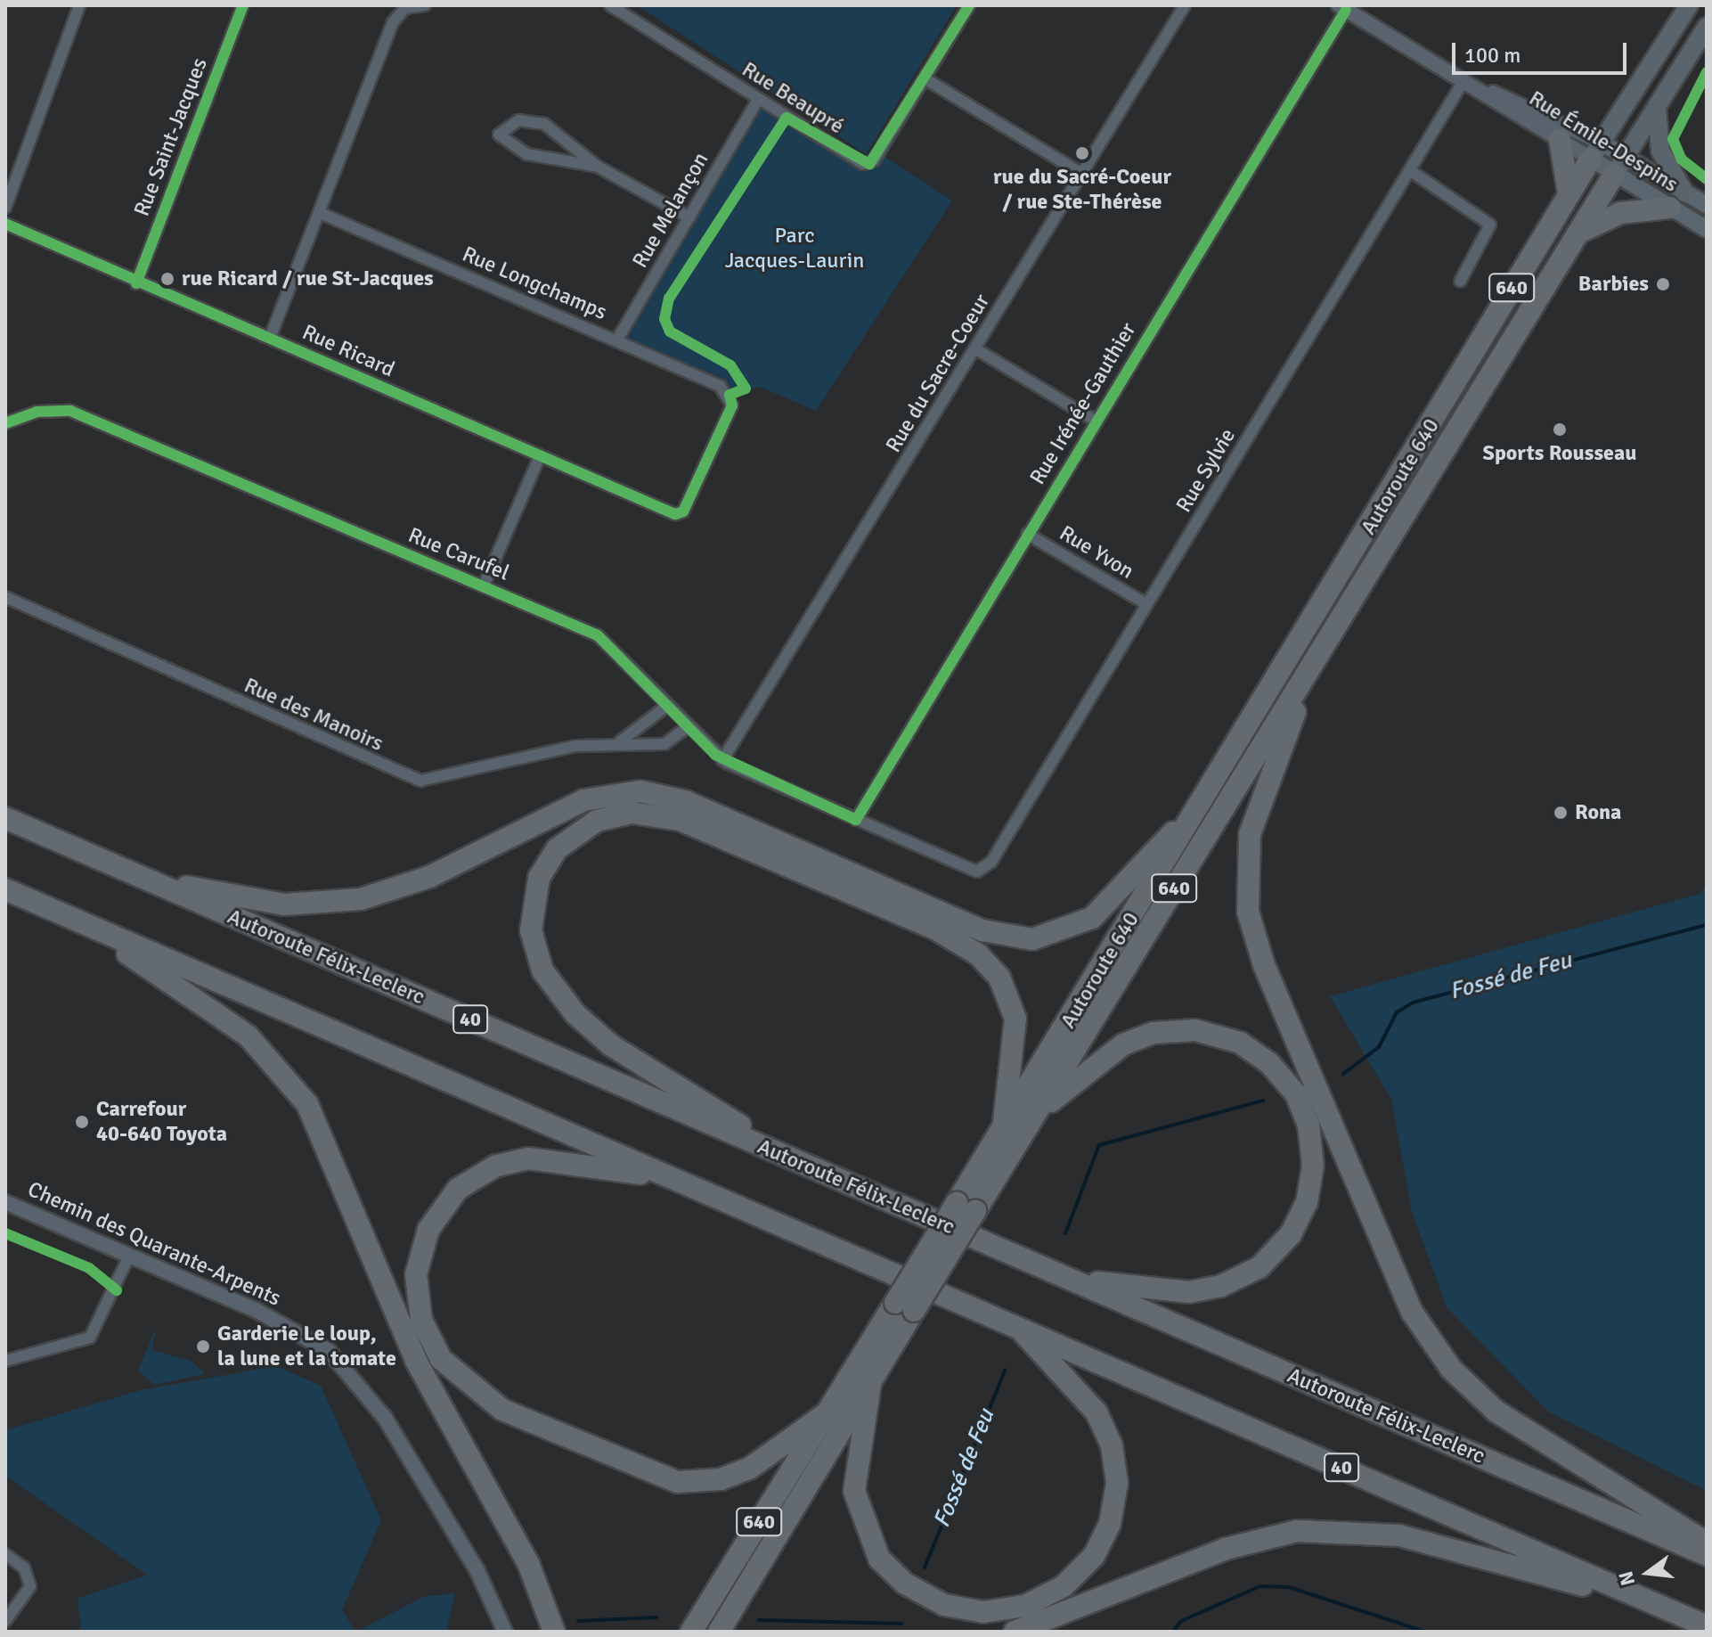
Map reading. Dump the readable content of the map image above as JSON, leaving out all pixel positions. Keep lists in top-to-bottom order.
{
  "streets": {
    "highway": [
      "640",
      "Autoroute 640",
      "Autoroute Félix-Leclerc",
      "40"
    ],
    "main road": ["Rue Émile-Despins"],
    "street": [
      "Rue Beaupré",
      "Rue Saint-Jacques",
      "Rue Melançon",
      "Rue Longchamps",
      "Rue Ricard",
      "Rue du Sacre-Coeur",
      "Rue Irénée-Gauthier",
      "Rue Sylvie",
      "Rue Yvon",
      "Rue Carufel",
      "Rue des Manoirs",
      "Chemin des Quarante-Arpents"
    ]
  },
  "crossings": [
    ["Rue Beaupré", "Rue Melançon"],
    ["Rue Saint-Jacques", "Rue Ricard"],
    ["Rue Émile-Despins", "Rue Irénée-Gauthier"],
    ["Rue Émile-Despins", "Rue Sylvie"],
    ["Rue Émile-Despins", "Autoroute 640"],
    ["Rue Melançon", "Rue Longchamps"],
    ["Rue Longchamps", "Rue Ricard"],
    ["Rue du Sacre-Coeur", "Rue Carufel"],
    ["Rue Irénée-Gauthier", "Rue Yvon"],
    ["Rue Irénée-Gauthier", "Rue Carufel"],
    ["Rue Sylvie", "Rue Yvon"],
    ["Rue Sylvie", "Rue Carufel"],
    ["Rue Carufel", "Rue des Manoirs"]
  ],
  "water": ["Fossé de Feu"],
  "parks": ["Parc Jacques-Laurin"],
  "places": [
    "rue du Sacré-Coeur / rue Ste-Thérèse",
    "rue Ricard / rue St-Jacques",
    "Barbies",
    "Sports Rousseau",
    "Rona",
    "Carrefour 40-640 Toyota",
    "Garderie Le loup, la lune et la tomate"
  ],
  "scale_bar": "100 m",
  "north": "left"
}
